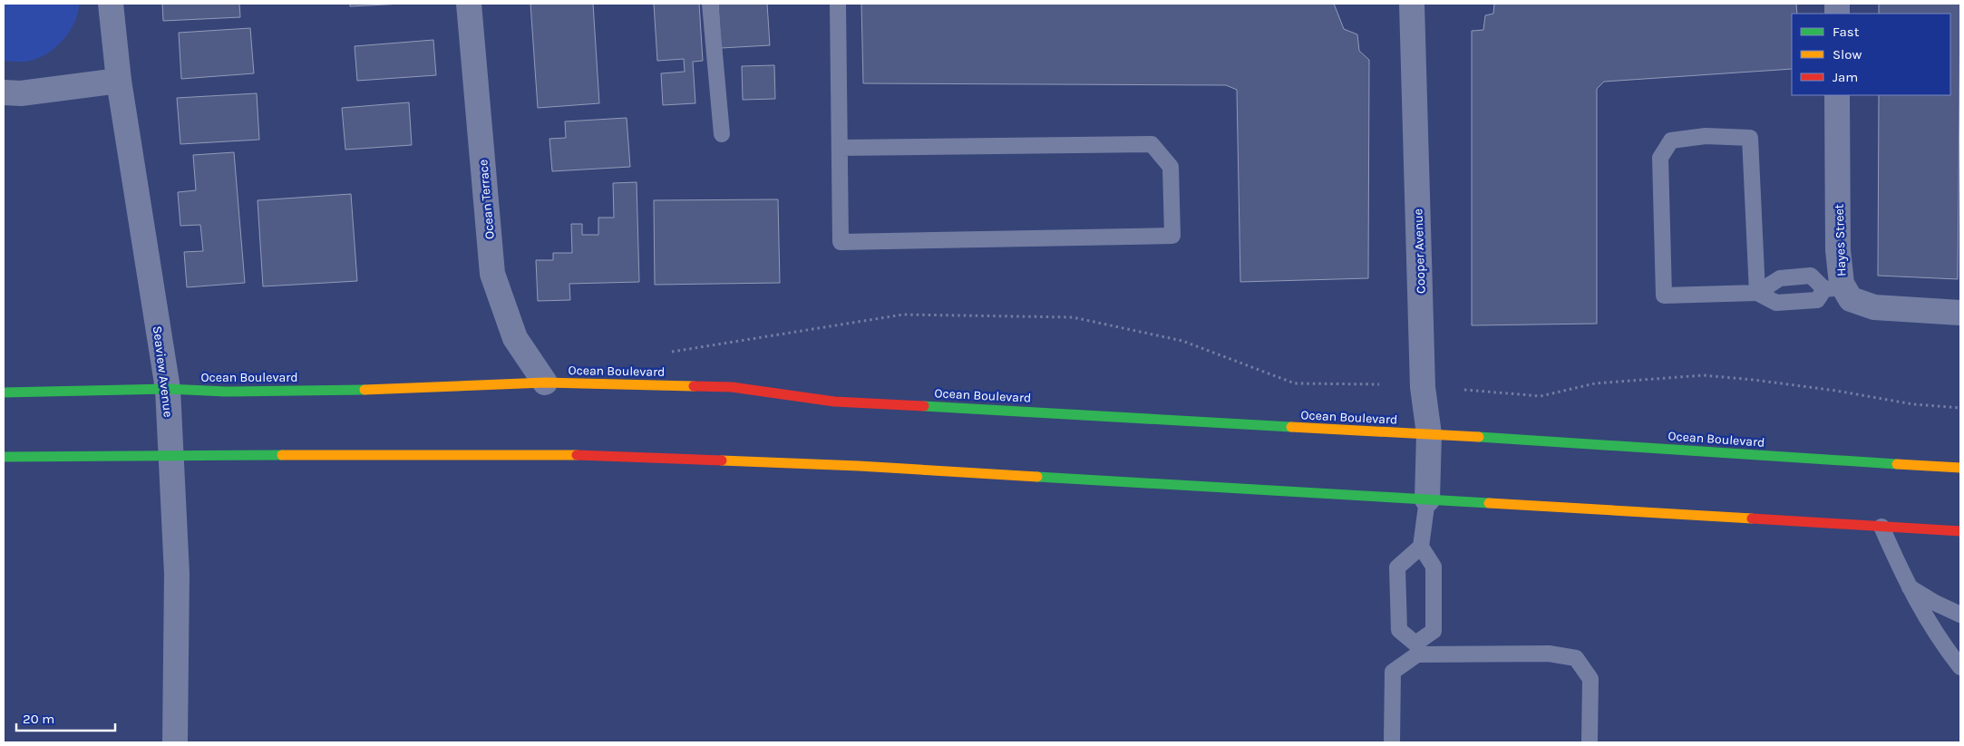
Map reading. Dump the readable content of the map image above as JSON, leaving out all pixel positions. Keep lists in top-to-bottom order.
{
  "streets": {
    "main road": ["Ocean Boulevard"],
    "street": [
      "Ocean Terrace",
      "Hayes Street",
      "Cooper Avenue",
      "Seaview Avenue"
    ]
  },
  "crossings": [
    ["Ocean Terrace", "Ocean Boulevard"],
    ["Cooper Avenue", "Ocean Boulevard"],
    ["Ocean Boulevard", "Seaview Avenue"]
  ],
  "legend": ["Fast", "Slow", "Jam"],
  "scale_bar": "20 m"
}
